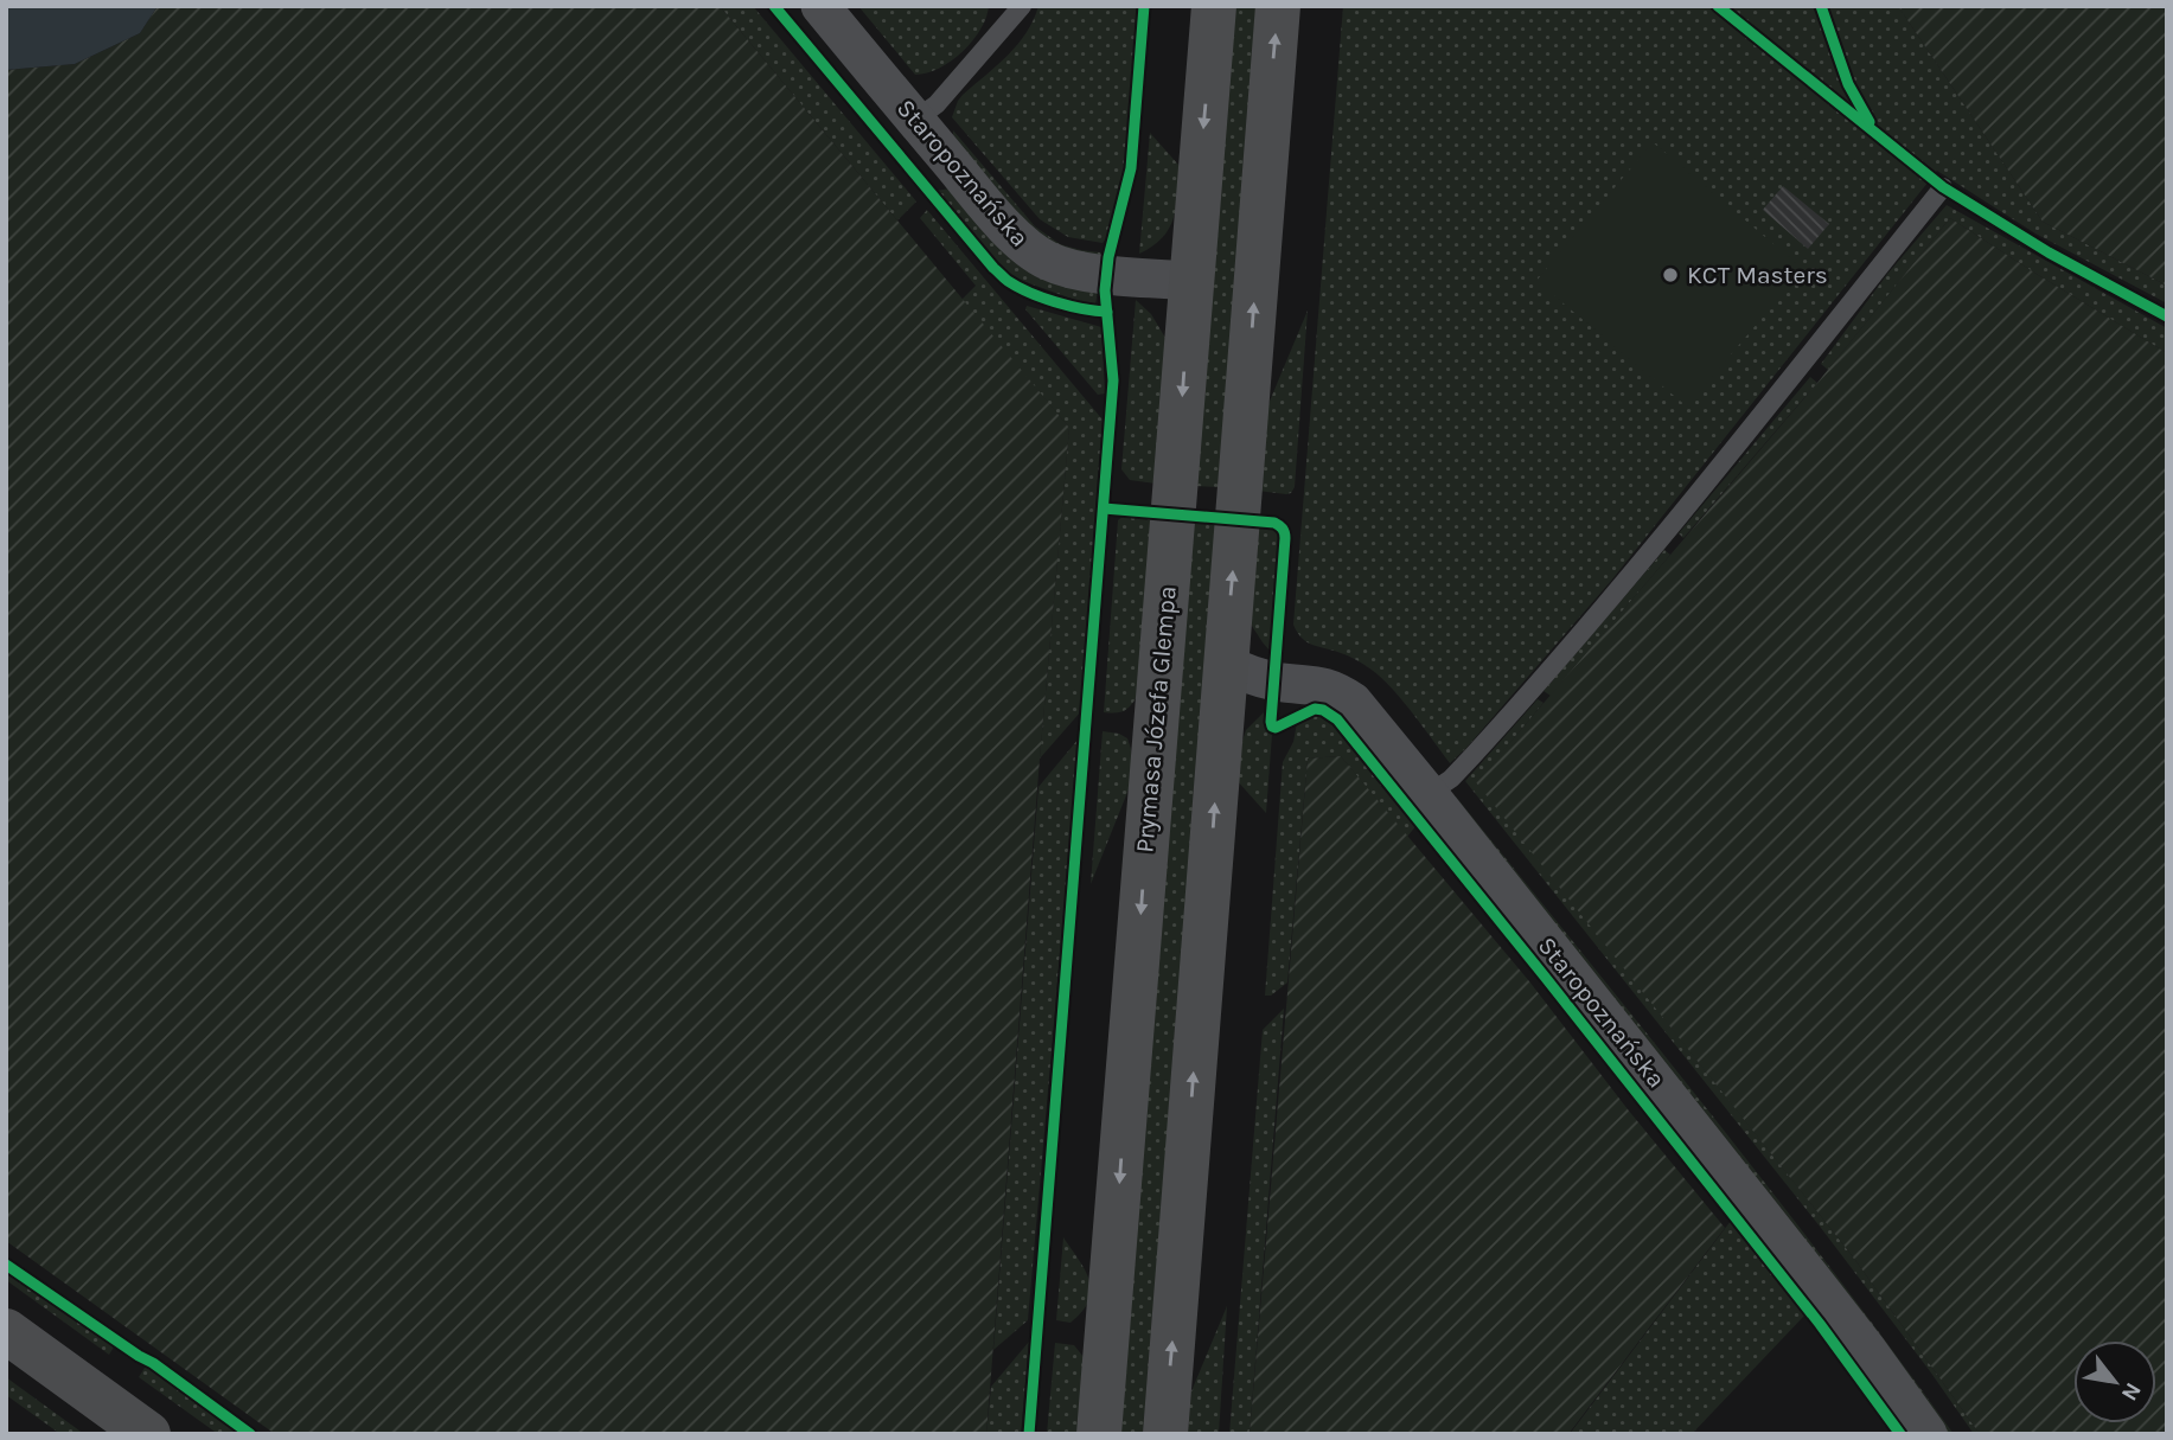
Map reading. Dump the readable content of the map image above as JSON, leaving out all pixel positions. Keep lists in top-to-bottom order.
{
  "streets": {
    "street": ["Staropoznańska", "Prymasa Józefa Glempa"]
  },
  "crossings": [
    ["Staropoznańska", "Prymasa Józefa Glempa"]
  ],
  "places": ["KCT Masters"],
  "north": "bottom right"
}
